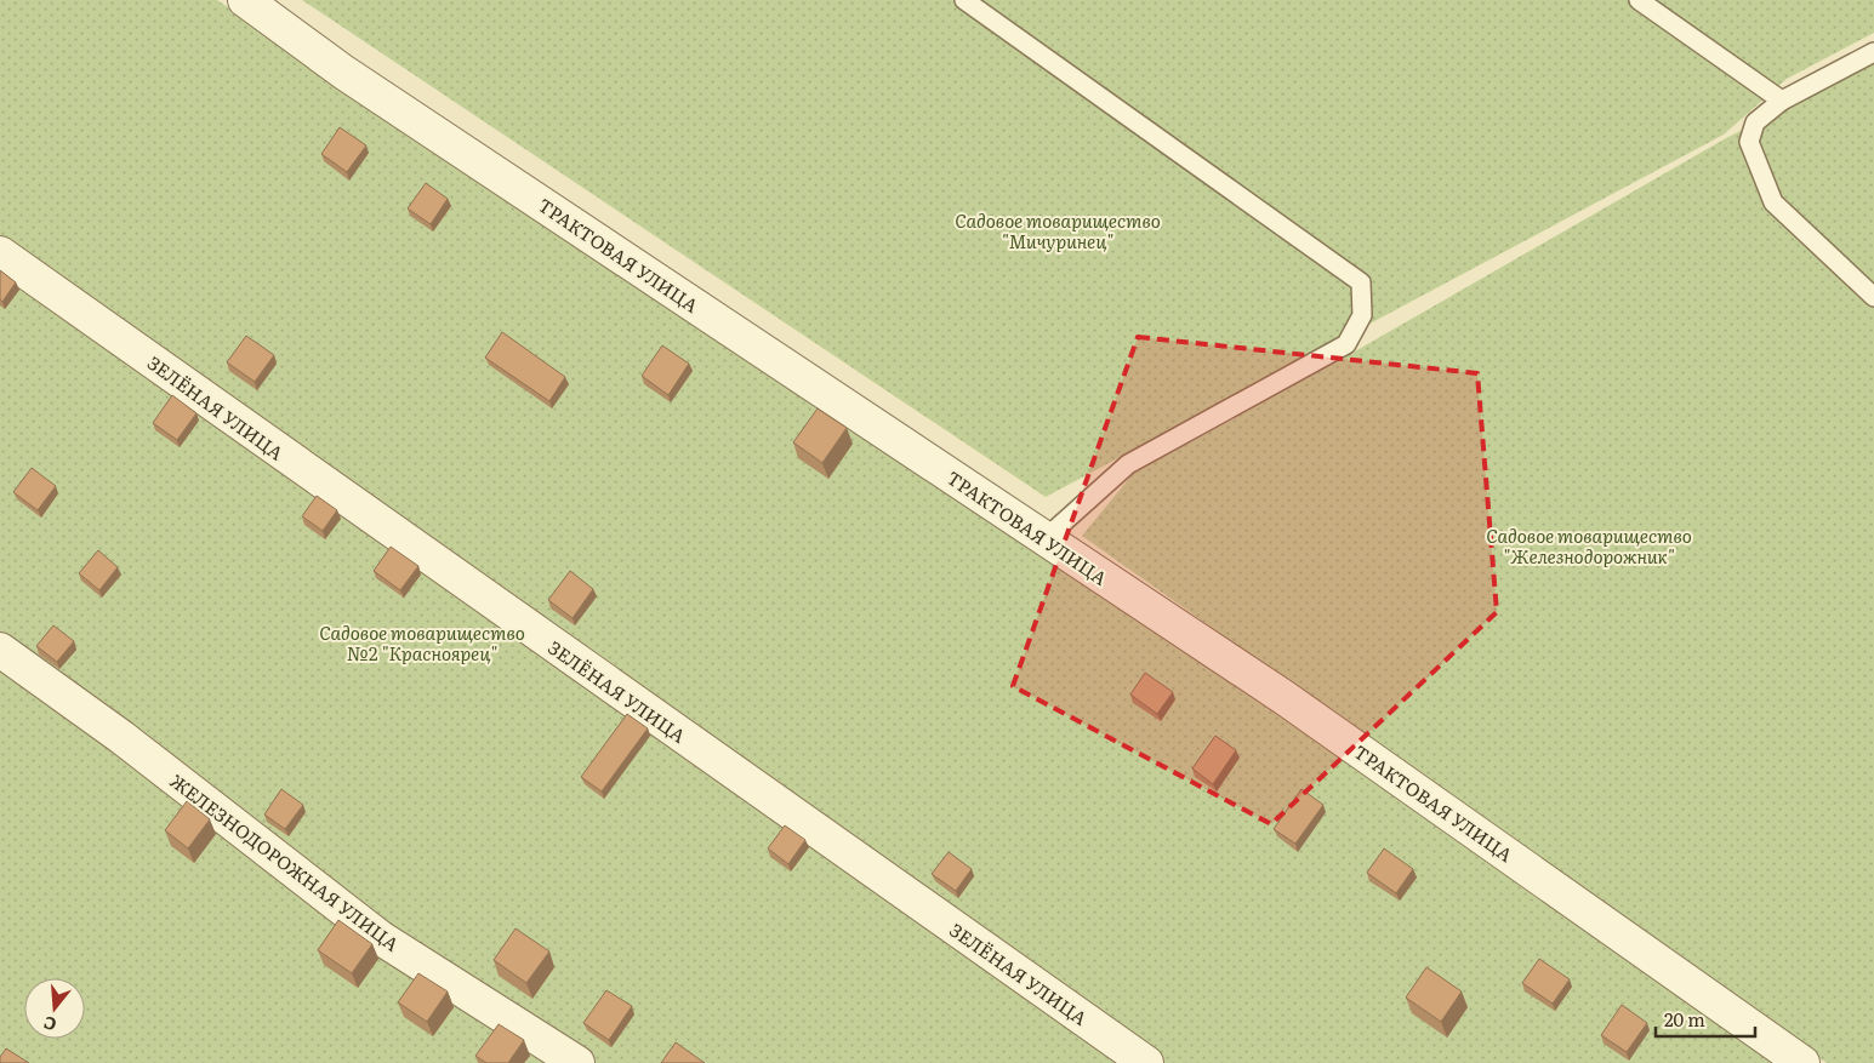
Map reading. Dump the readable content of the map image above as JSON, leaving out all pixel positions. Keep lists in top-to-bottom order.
{
  "streets": {
    "street": ["ТРАКТОВАЯ УЛИЦА", "ЗЕЛЁНАЯ УЛИЦА", "ЖЕЛЕЗНОДОРОЖНАЯ УЛИЦА"]
  },
  "parks": ["Садовое товарищество \"Мичуринец\"", "Садовое товарищество \"Железнодорожник\"", "Садовое товарищество №2 \"Красноярец\""],
  "scale_bar": "20 m",
  "north": "bottom"
}
